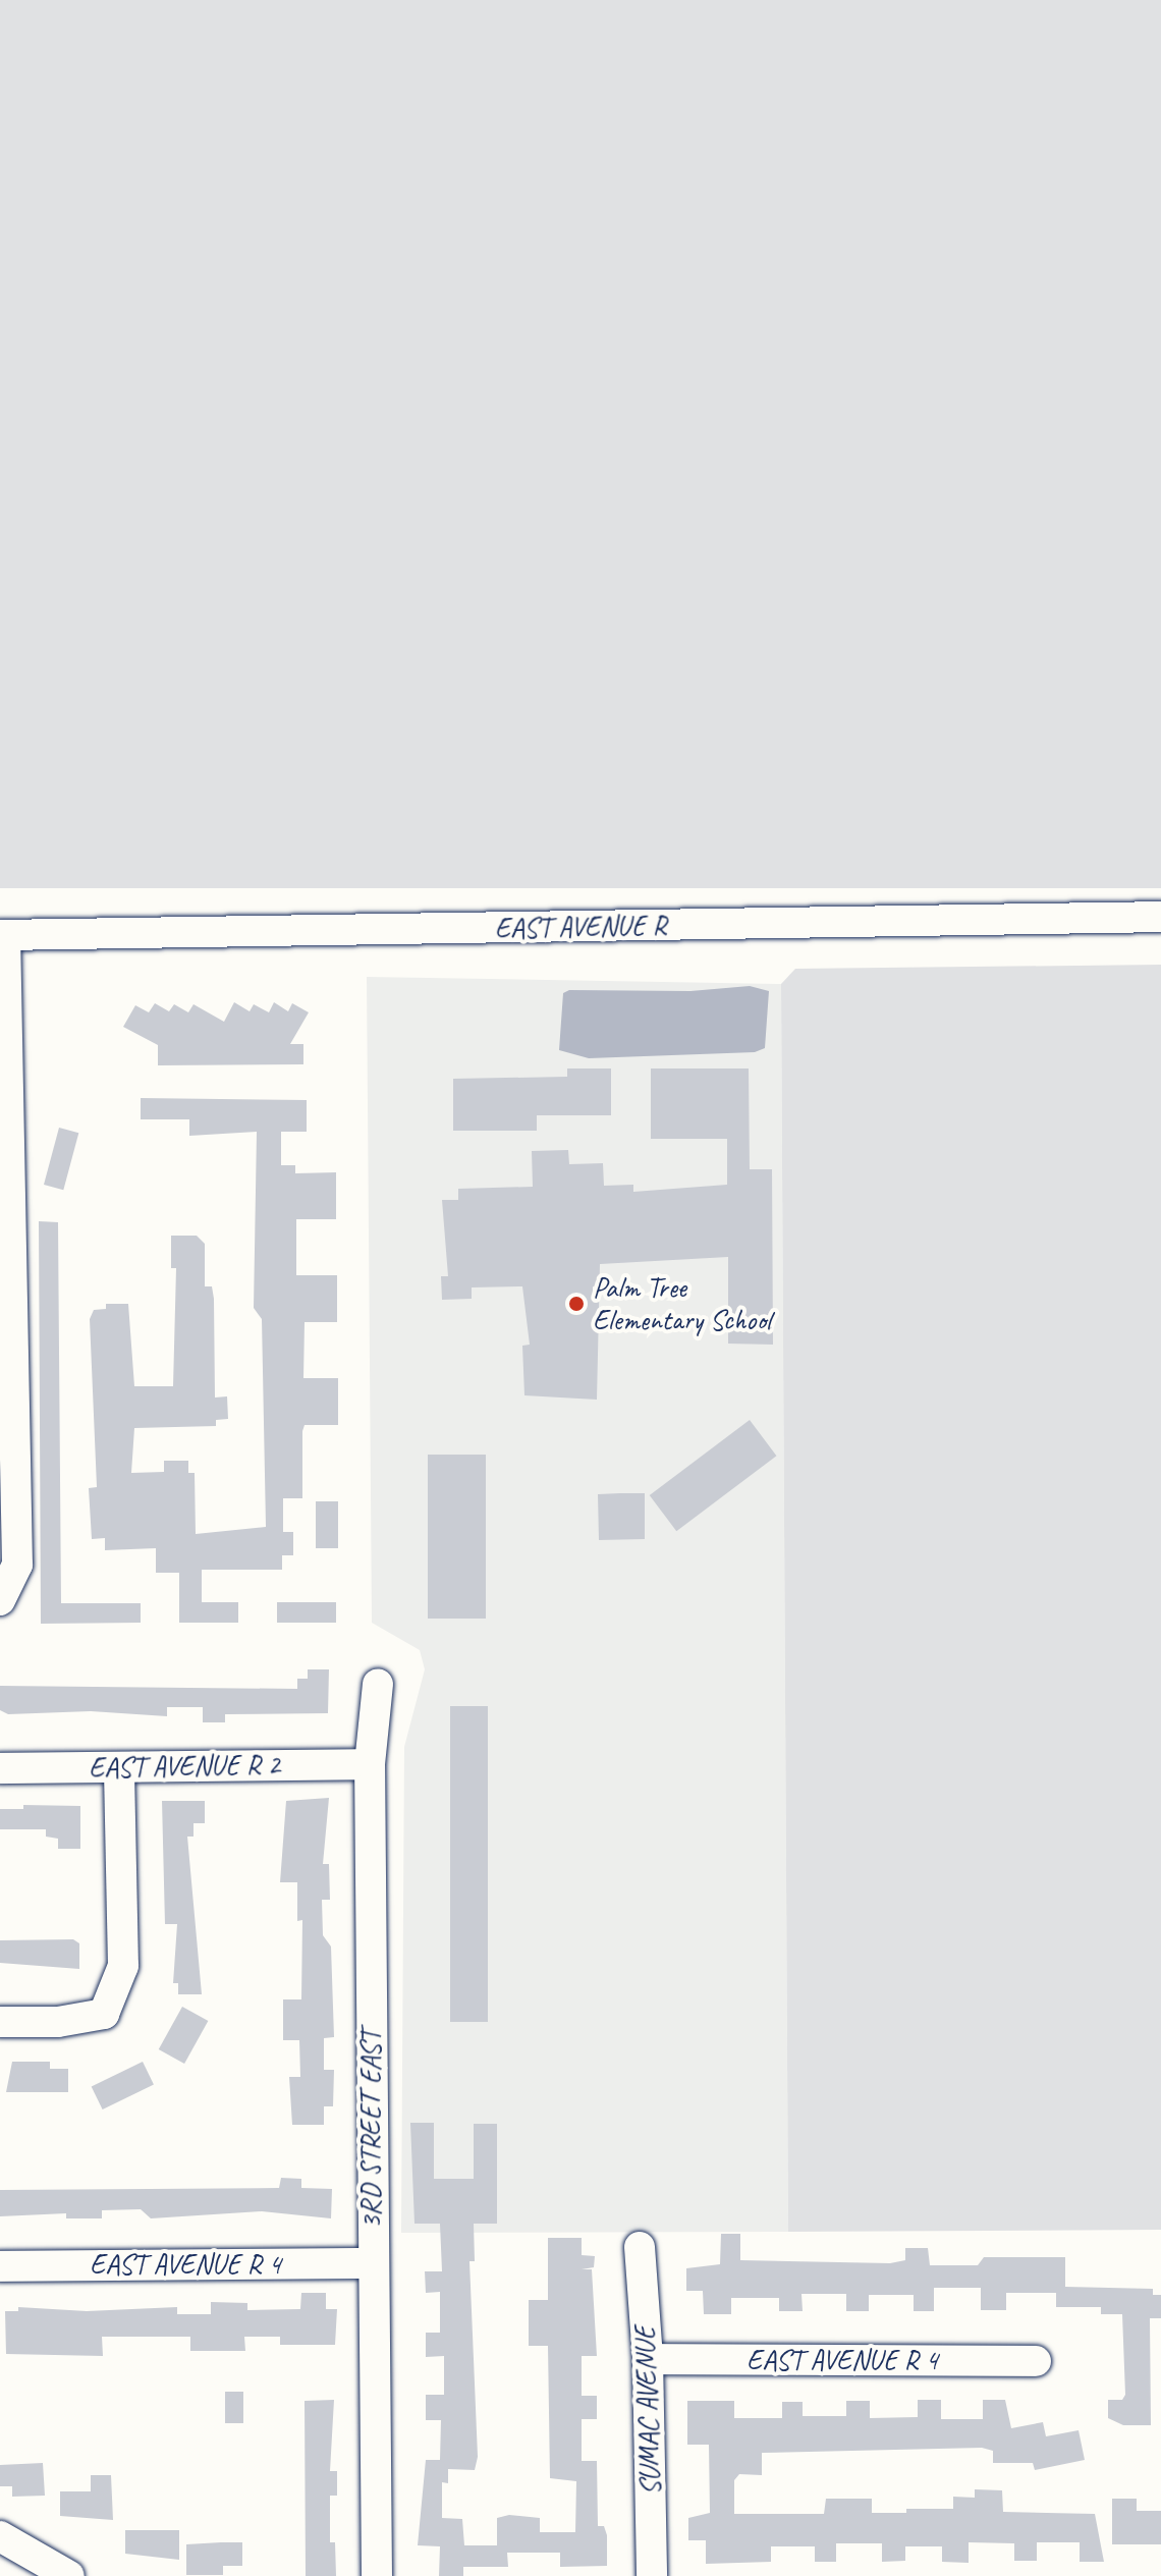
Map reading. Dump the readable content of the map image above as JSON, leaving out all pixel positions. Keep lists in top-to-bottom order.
{
  "streets": {
    "street": [
      "EAST AVENUE R",
      "EAST AVENUE R 2",
      "3RD STREET EAST",
      "EAST AVENUE R 4",
      "SUMAC AVENUE"
    ]
  },
  "crossings": [
    ["EAST AVENUE R 2", "3RD STREET EAST"],
    ["3RD STREET EAST", "EAST AVENUE R 4"],
    ["EAST AVENUE R 4", "SUMAC AVENUE"]
  ],
  "places": ["Palm Tree Elementary School"]
}
